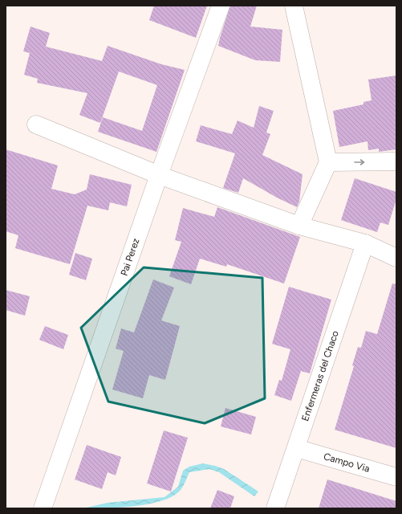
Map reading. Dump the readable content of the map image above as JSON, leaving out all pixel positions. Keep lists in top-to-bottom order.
{
  "streets": {
    "street": ["Pai Perez", "Enfermeras del Chaco", "Campo Via"]
  },
  "crossings": [
    ["Enfermeras del Chaco", "Campo Via"]
  ]
}
